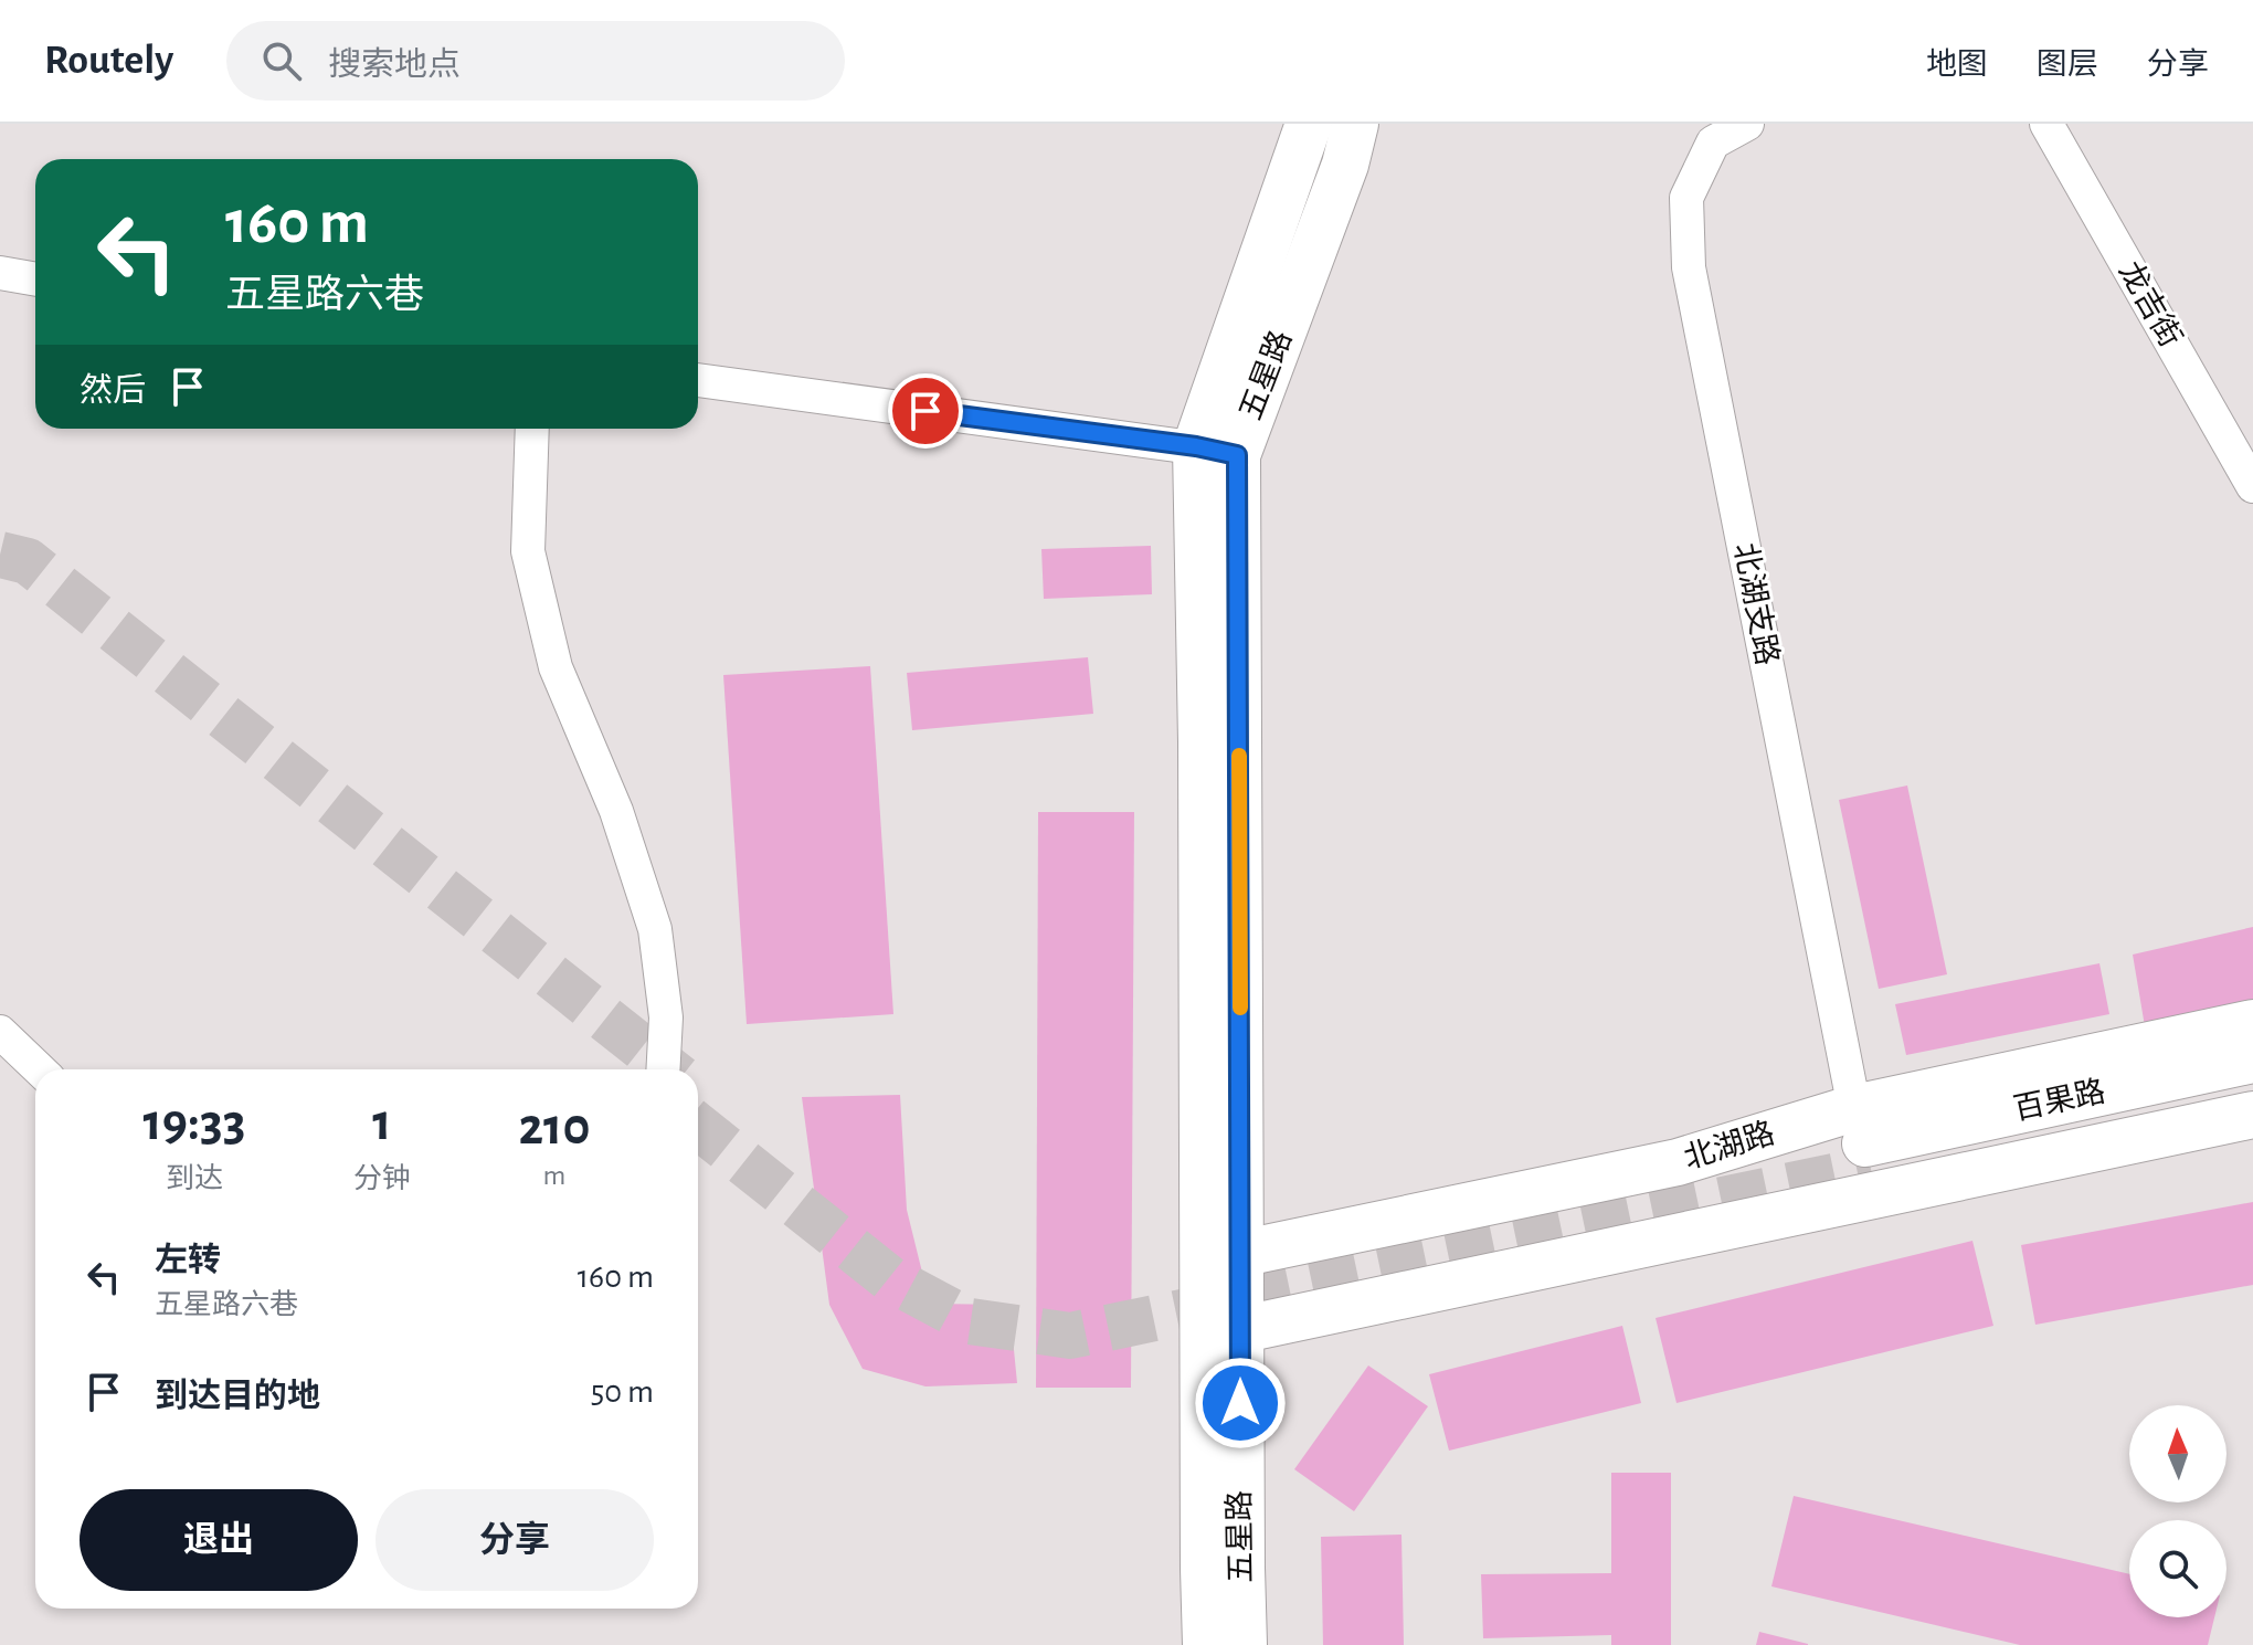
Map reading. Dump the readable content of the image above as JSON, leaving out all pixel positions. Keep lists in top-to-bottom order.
{
  "streets": {
    "main road": ["五星路", "百果路", "北湖路"],
    "street": ["龙吉街", "北湖支路"]
  },
  "crossings": [
    ["五星路", "北湖路"],
    ["北湖支路", "百果路"],
    ["北湖支路", "北湖路"],
    ["百果路", "北湖路"]
  ],
  "north": "top",
  "page": {
    "header": "Routely",
    "search": "搜索地点",
    "nav": ["地图", "图层", "分享"],
    "turn": ["160 m", "五星路六巷"],
    "then": "然后",
    "eta": [
      "19:33",
      "到达",
      "1",
      "分钟",
      "210",
      "m"
    ],
    "list": [
      {
        "name": "左转",
        "note": "五星路六巷",
        "value": "160 m"
      },
      {
        "name": "到达目的地",
        "value": "50 m"
      }
    ],
    "buttons": ["退出", "分享"]
  }
}
